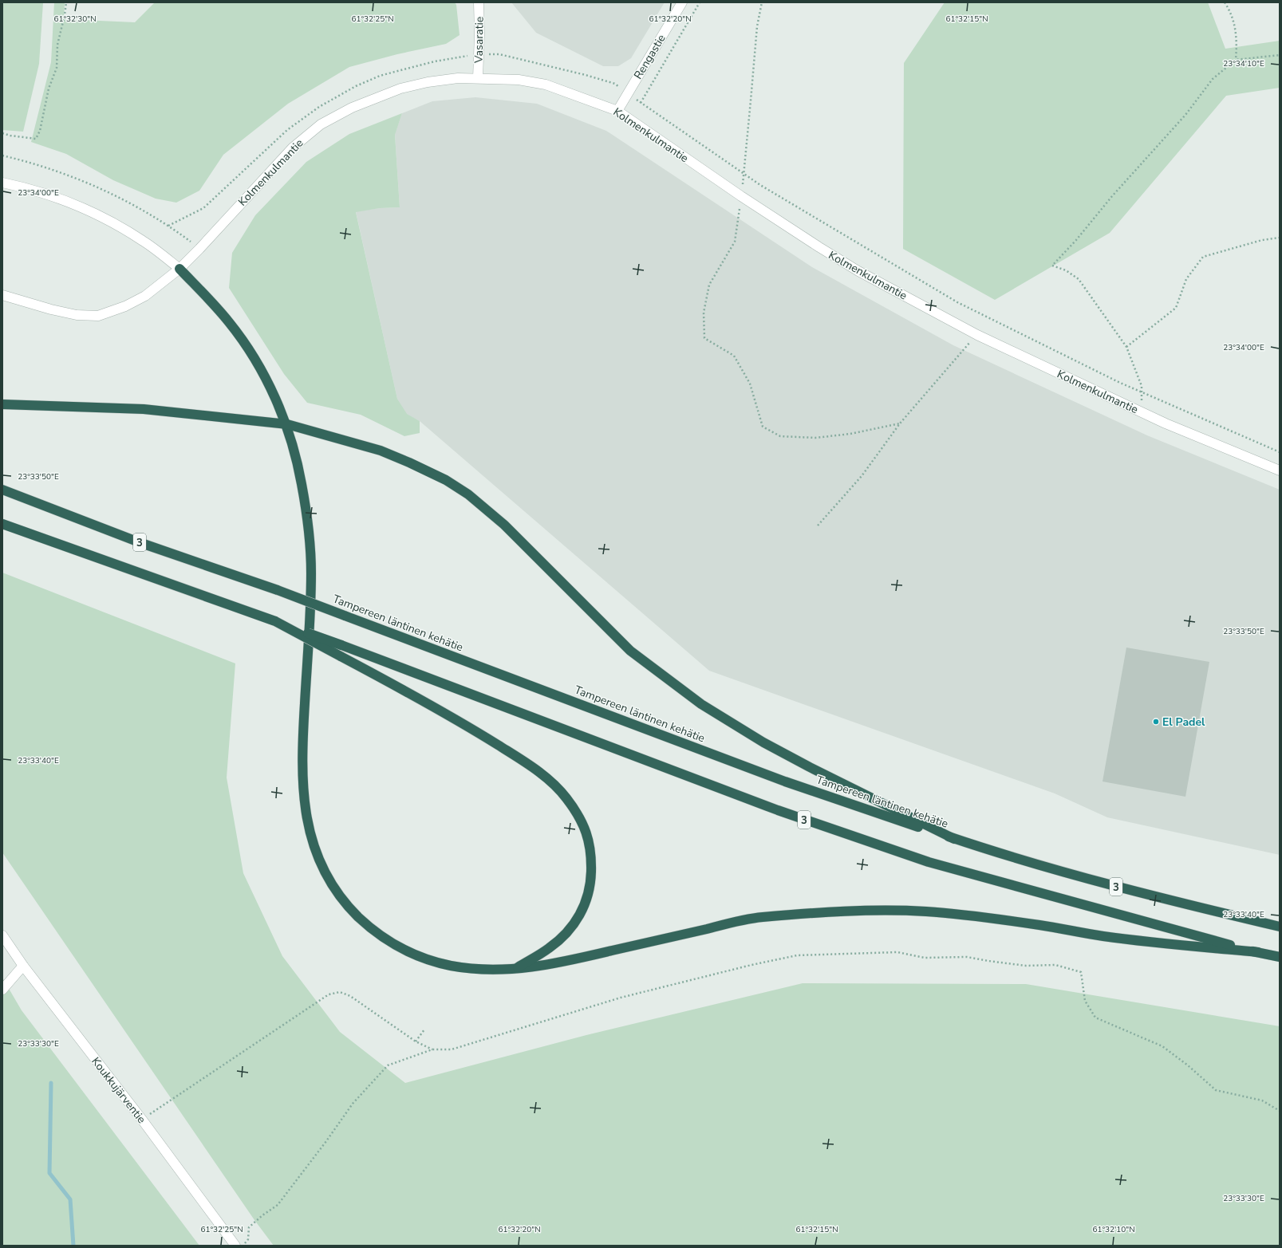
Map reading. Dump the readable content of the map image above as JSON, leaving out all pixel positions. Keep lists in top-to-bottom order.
{
  "streets": {
    "highway": ["3", "Tampereen läntinen kehätie"],
    "street": [
      "Vasaratie",
      "Rengastie",
      "Kolmenkulmantie",
      "Koukkujärventie"
    ]
  },
  "crossings": [
    ["Vasaratie", "Kolmenkulmantie"],
    ["Rengastie", "Kolmenkulmantie"]
  ],
  "places": ["El Padel"],
  "coordinates": [
    "61°32'30\"N",
    "61°32'25\"N",
    "61°32'20\"N",
    "61°32'15\"N",
    "23°34'10\"E",
    "23°34'00\"E",
    "23°33'50\"E",
    "23°33'40\"E",
    "23°33'30\"E",
    "61°32'10\"N"
  ]
}
